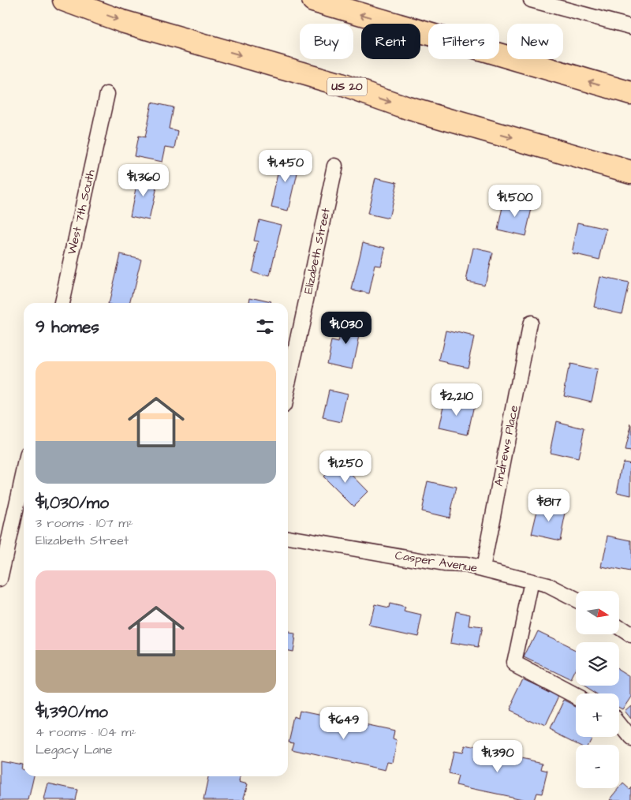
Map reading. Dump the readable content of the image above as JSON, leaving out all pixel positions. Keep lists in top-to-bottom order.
{
  "streets": {
    "highway": ["US 20"],
    "street": [
      "West 7th South",
      "Elizabeth Street",
      "Andrews Place",
      "Casper Avenue"
    ]
  },
  "crossings": [
    ["Andrews Place", "Casper Avenue"]
  ],
  "north": "right",
  "page": {
    "chip": [
      "Buy",
      "Rent",
      "Filters",
      "New"
    ],
    "price": [
      "$1,450",
      "$1,360",
      "$1,500",
      "$1,030",
      "$2,210",
      "$1,250",
      "$817",
      "$649",
      "$1,390"
    ],
    "heading": "9 homes",
    "list": [
      {
        "name": "$1,030/mo",
        "note": "3 rooms · 107 m² · Elizabeth Street"
      },
      {
        "name": "$1,390/mo",
        "note": "4 rooms · 104 m² · Legacy Lane"
      }
    ],
    "map_buttons": ["+", "−"]
  }
}
